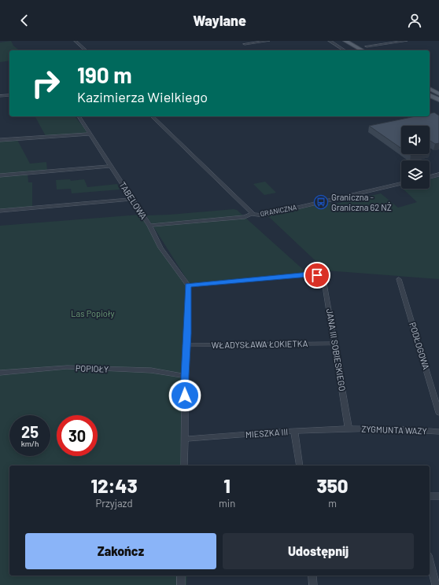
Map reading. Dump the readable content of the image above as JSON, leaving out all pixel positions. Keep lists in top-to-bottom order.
{
  "streets": {
    "street": [
      "TABELOWA",
      "GRANICZNA",
      "WŁADYSŁAWA ŁOKIETKA",
      "PODŁOGOWA",
      "JANA III SOBIESKIEGO",
      "POPIOŁY",
      "ZYGMUNTA WAZY",
      "MIESZKA III"
    ]
  },
  "crossings": [
    ["TABELOWA", "JANA III SOBIESKIEGO"],
    ["WŁADYSŁAWA ŁOKIETKA", "JANA III SOBIESKIEGO"],
    ["JANA III SOBIESKIEGO", "ZYGMUNTA WAZY"],
    ["JANA III SOBIESKIEGO", "MIESZKA III"],
    ["ZYGMUNTA WAZY", "MIESZKA III"]
  ],
  "parks": ["Las Popioły"],
  "places": {
    "bus stop": ["Graniczna - Graniczna 62 NŻ"]
  },
  "page": {
    "header": "Waylane",
    "turn": ["190 m", "Kazimierza Wielkiego"],
    "speed": "25 km/h",
    "limit": "30",
    "eta": [
      "12:43",
      "Przyjazd",
      "1",
      "min",
      "350",
      "m"
    ],
    "buttons": ["Zakończ", "Udostępnij"]
  }
}
